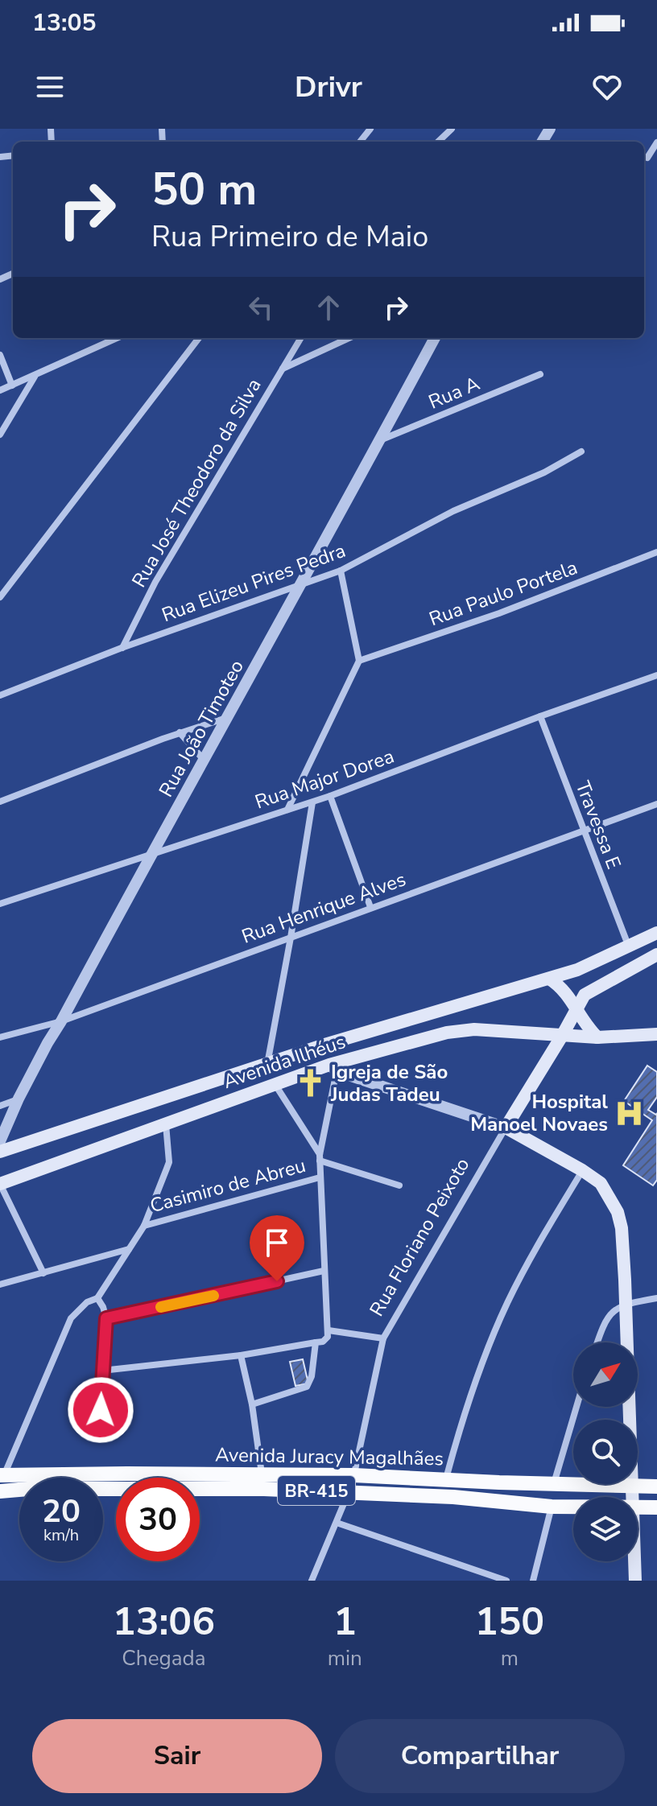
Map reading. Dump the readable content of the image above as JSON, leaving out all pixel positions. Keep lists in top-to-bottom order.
{
  "streets": {
    "main road": [
      "Avenida Ilhéus",
      "Rua Floriano Peixoto",
      "Avenida Juracy Magalhães",
      "BR-415"
    ],
    "street": [
      "Rua A",
      "Rua José Theodoro da Silva",
      "Rua Elizeu Pires Pedra",
      "Rua Paulo Portela",
      "Rua João Timoteo",
      "Rua Major Dorea",
      "Travessa E",
      "Rua Henrique Alves",
      "Casimiro de Abreu"
    ]
  },
  "crossings": [
    ["Rua A", "Rua João Timoteo"],
    ["Rua José Theodoro da Silva", "Rua Elizeu Pires Pedra"],
    ["Rua Elizeu Pires Pedra", "Rua João Timoteo"],
    ["Rua João Timoteo", "Rua Major Dorea"],
    ["Rua João Timoteo", "Rua Henrique Alves"],
    ["Rua Major Dorea", "Travessa E"],
    ["Travessa E", "Rua Henrique Alves"],
    ["Travessa E", "Avenida Ilhéus"],
    ["Avenida Ilhéus", "Rua Floriano Peixoto"],
    ["Rua Floriano Peixoto", "Avenida Juracy Magalhães"]
  ],
  "places": {
    "church": ["Igreja de São Judas Tadeu"],
    "hospital": ["Hospital Manoel Novaes"]
  },
  "north": "top right",
  "page": {
    "status": "13:05",
    "header": "Drivr",
    "turn": ["50 m", "Rua Primeiro de Maio"],
    "speed": "20 km/h",
    "limit": "30",
    "eta": [
      "13:06",
      "Chegada",
      "1",
      "min",
      "150",
      "m"
    ],
    "buttons": ["Sair", "Compartilhar"]
  }
}
